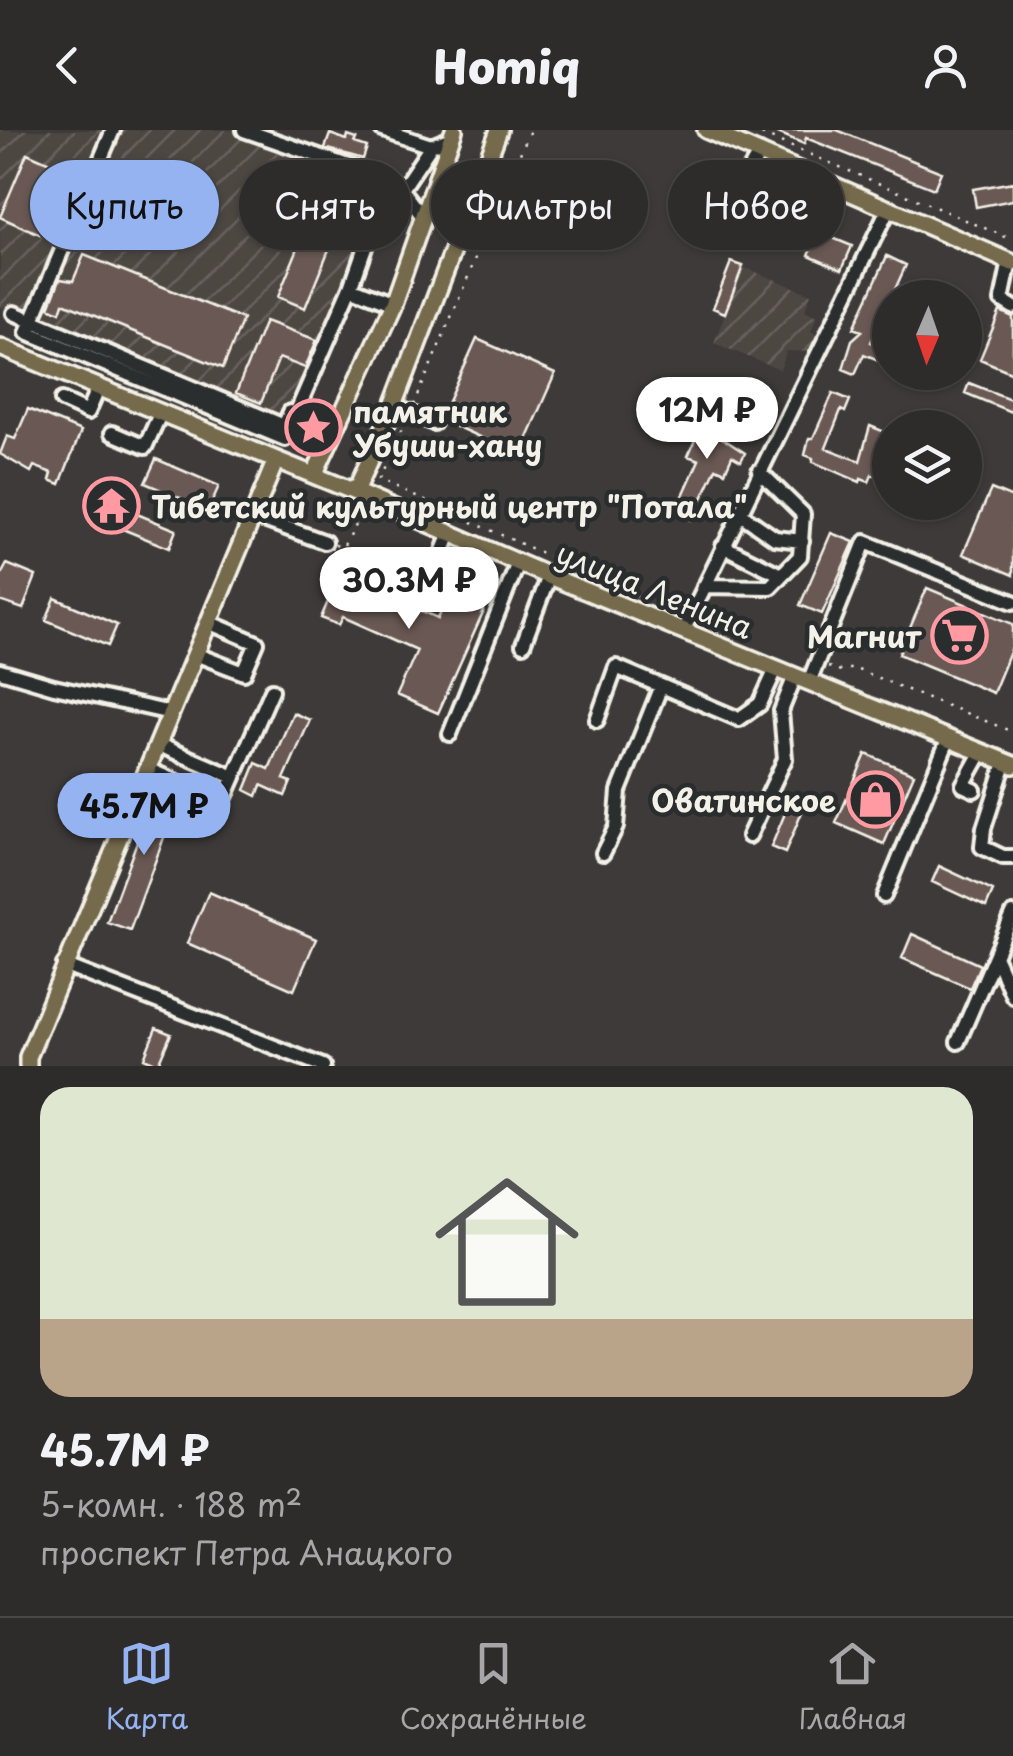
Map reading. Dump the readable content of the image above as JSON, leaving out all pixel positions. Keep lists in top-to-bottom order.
{
  "streets": {
    "main road": ["улица Ленина"]
  },
  "places": {
    "place": ["памятник Убуши-хану"],
    "temple": ["Тибетский культурный центр \"Потала\""],
    "supermarket": ["Магнит"],
    "shop": ["Оватинское"]
  },
  "north": "bottom",
  "page": {
    "header": "Homiq",
    "chip": [
      "Купить",
      "Снять",
      "Фильтры",
      "Новое"
    ],
    "price": ["12M ₽", "30.3M ₽", "45.7M ₽"],
    "list": [
      {
        "name": "45.7M ₽",
        "note": "5-комн. · 188 m² · проспект Петра Анацкого"
      }
    ],
    "tabs": ["Карта", "Сохранённые", "Главная"]
  }
}
